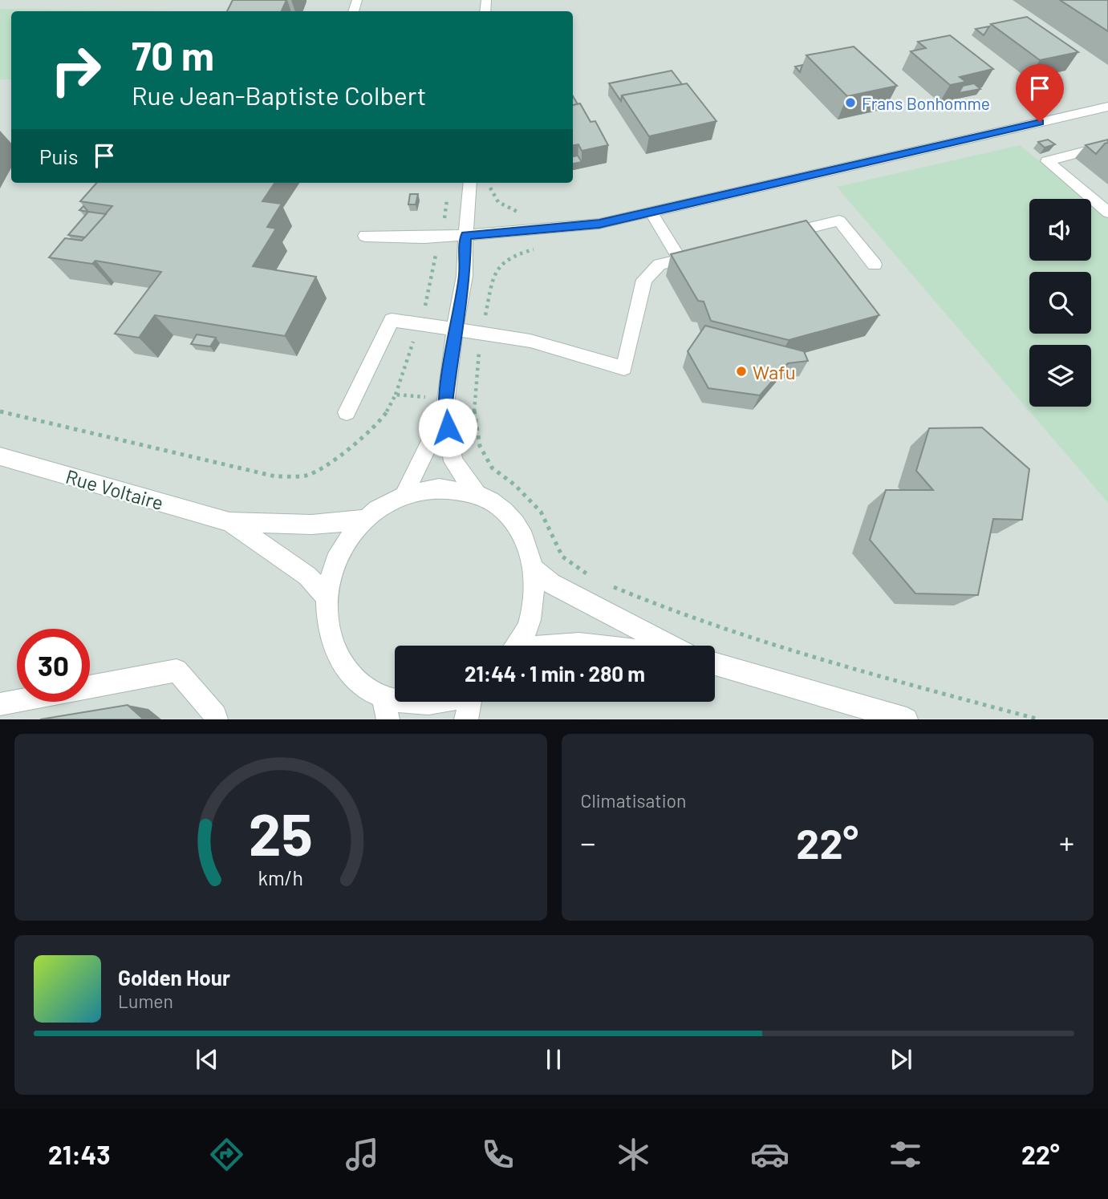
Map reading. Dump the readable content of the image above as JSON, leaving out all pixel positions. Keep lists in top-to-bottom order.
{
  "streets": {
    "street": ["Rue Voltaire"]
  },
  "places": ["Frans Bonhomme", "Wafu"],
  "page": {
    "turn": ["70 m", "Rue Jean-Baptiste Colbert"],
    "then": "Puis",
    "limit": "30",
    "trip": "21:44 · 1 min · 280 m",
    "tile": "Climatisation",
    "heat": ["−", "22°", "+"],
    "song": ["Golden Hour", "Lumen"],
    "tabs": ["21:43", "22°"],
    "gauge": ["25", "km/h"]
  }
}
